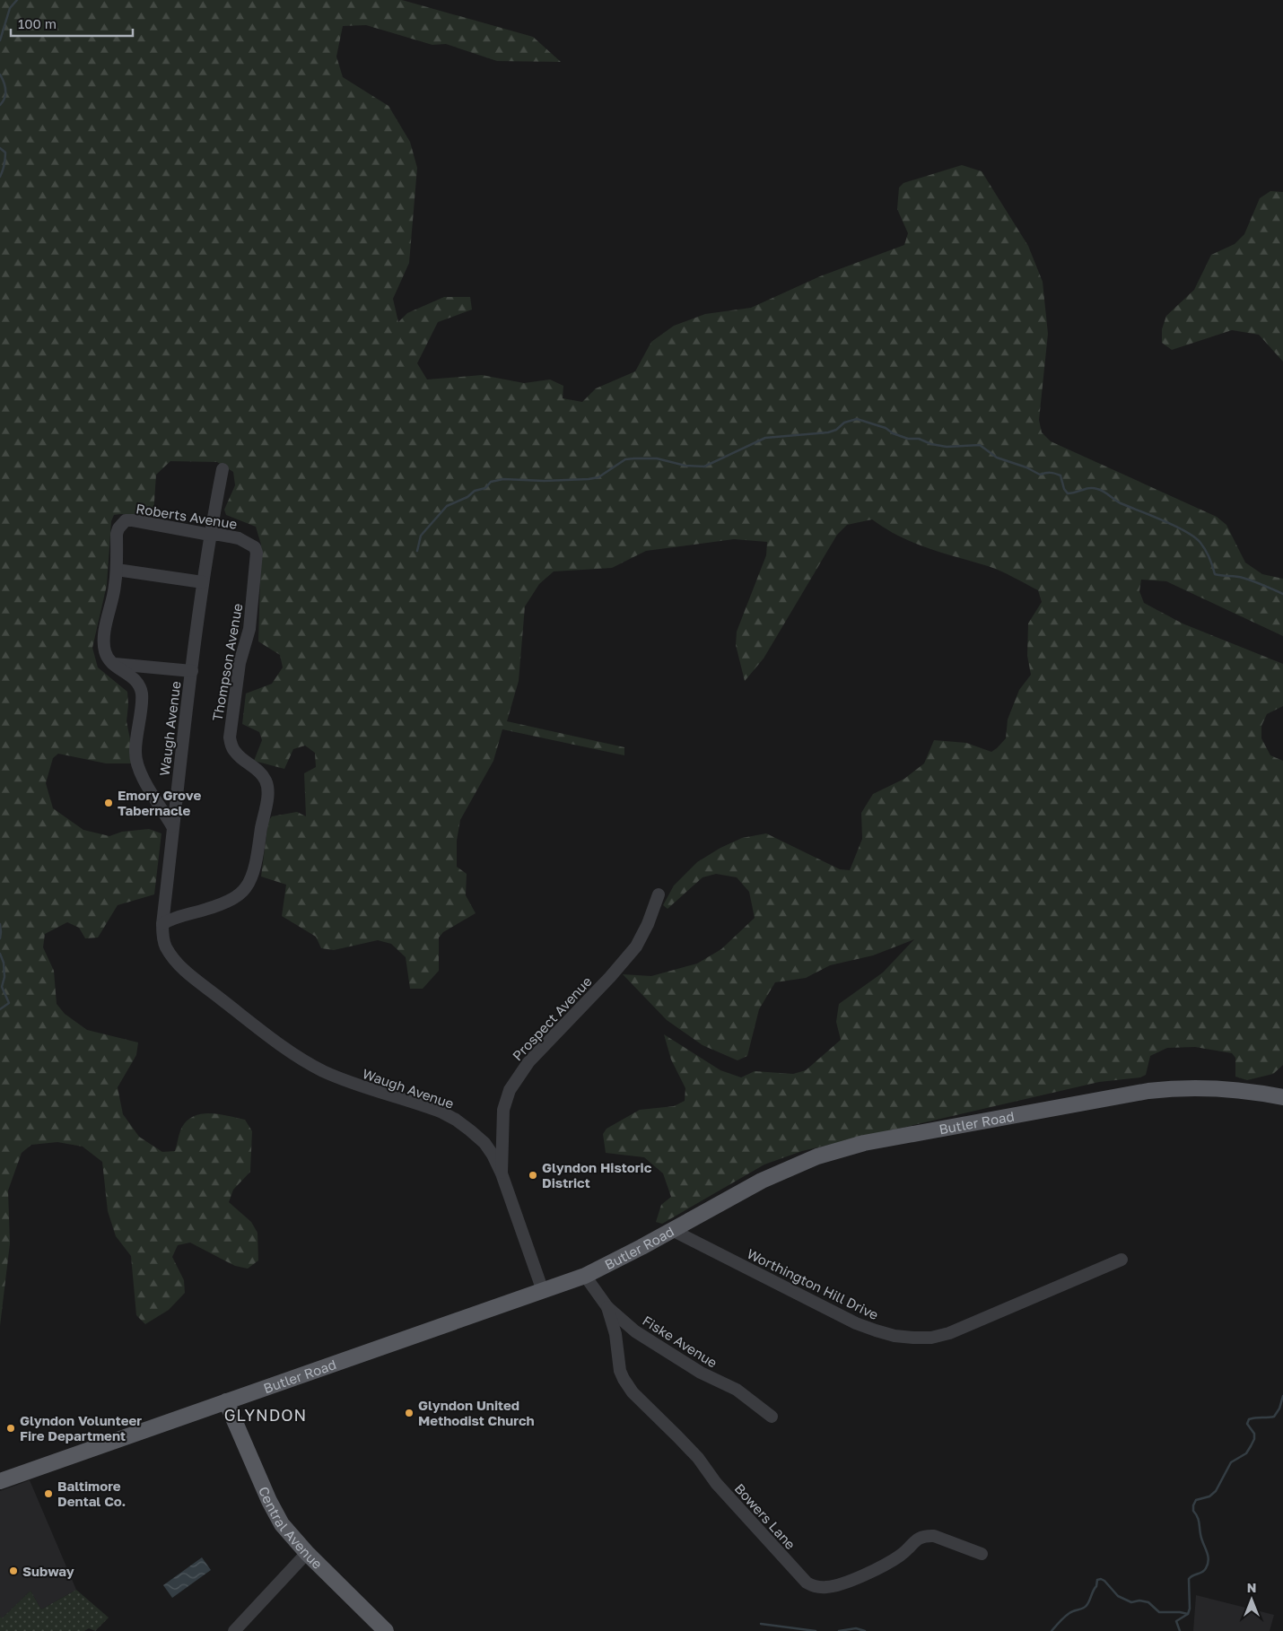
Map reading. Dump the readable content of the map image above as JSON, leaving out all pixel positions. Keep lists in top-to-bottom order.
{
  "streets": {
    "main road": ["Butler Road", "Central Avenue"],
    "street": [
      "Roberts Avenue",
      "Thompson Avenue",
      "Waugh Avenue",
      "Prospect Avenue",
      "Worthington Hill Drive",
      "Fiske Avenue",
      "Bowers Lane"
    ]
  },
  "crossings": [
    ["Roberts Avenue", "Thompson Avenue"],
    ["Roberts Avenue", "Waugh Avenue"],
    ["Thompson Avenue", "Waugh Avenue"],
    ["Waugh Avenue", "Prospect Avenue"],
    ["Waugh Avenue", "Butler Road"],
    ["Butler Road", "Worthington Hill Drive"],
    ["Butler Road", "Fiske Avenue"],
    ["Butler Road", "Central Avenue"],
    ["Fiske Avenue", "Bowers Lane"]
  ],
  "districts": ["GLYNDON"],
  "places": [
    "Emory Grove Tabernacle",
    "Glyndon Historic District",
    "Glyndon United Methodist Church",
    "Glyndon Volunteer Fire Department",
    "Baltimore Dental Co.",
    "Subway"
  ],
  "scale_bar": "100 m",
  "north": "top"
}
